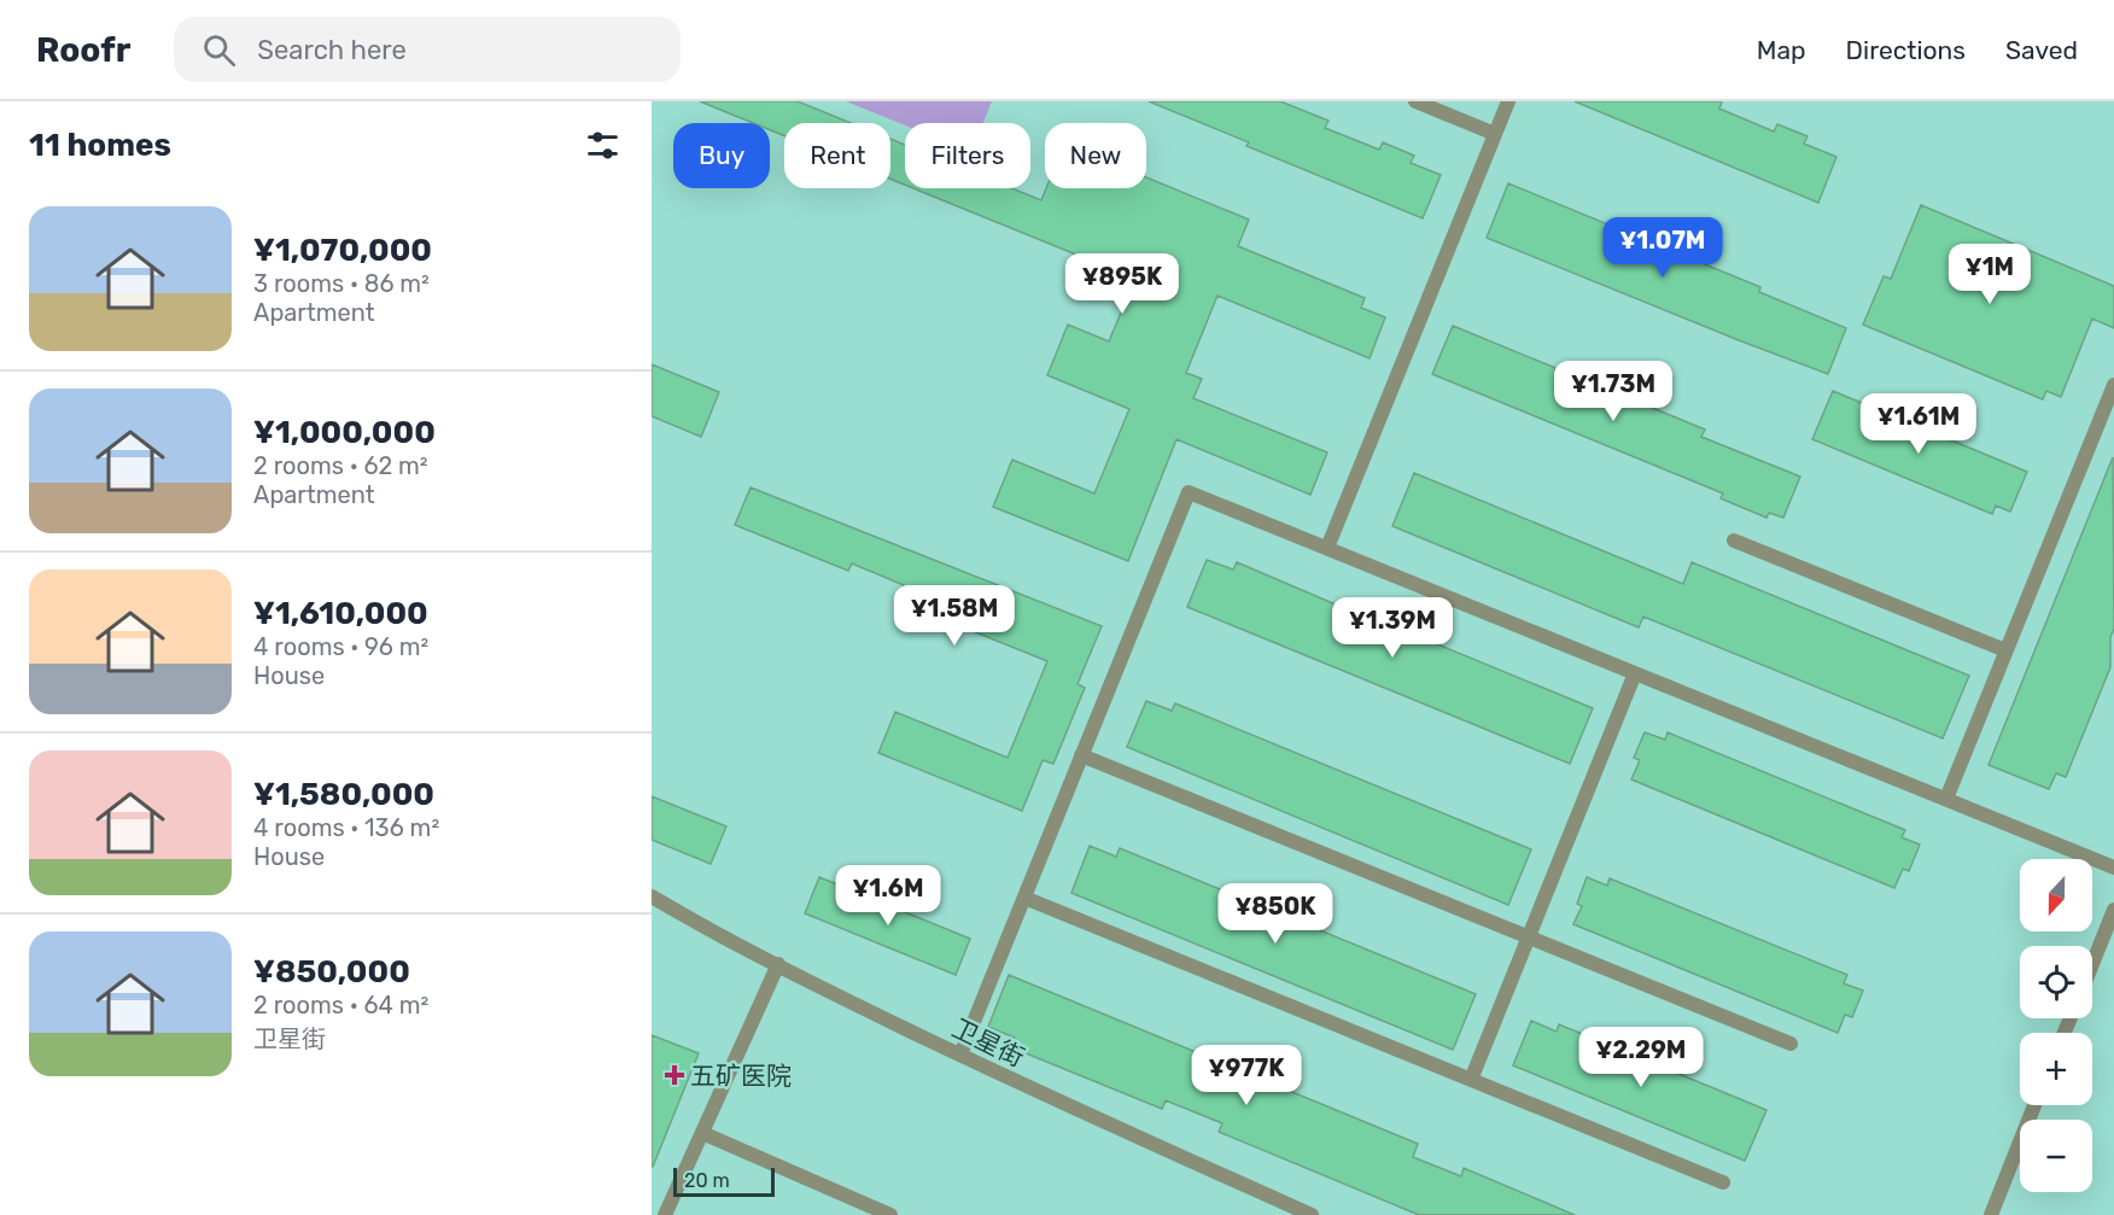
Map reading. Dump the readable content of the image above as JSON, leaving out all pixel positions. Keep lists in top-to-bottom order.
{
  "streets": {
    "street": ["卫星街"]
  },
  "places": {
    "health": ["五矿医院"]
  },
  "scale_bar": "20 m",
  "north": "bottom",
  "page": {
    "header": "Roofr",
    "search": "Search here",
    "nav": ["Map", "Directions", "Saved"],
    "heading": "11 homes",
    "chip": [
      "Buy",
      "Rent",
      "Filters",
      "New"
    ],
    "list": [
      {
        "name": "¥1,070,000",
        "note": "3 rooms · 86 m² · Apartment"
      },
      {
        "name": "¥1,000,000",
        "note": "2 rooms · 62 m² · Apartment"
      },
      {
        "name": "¥1,610,000",
        "note": "4 rooms · 96 m² · House"
      },
      {
        "name": "¥1,580,000",
        "note": "4 rooms · 136 m² · House"
      },
      {
        "name": "¥850,000",
        "note": "2 rooms · 64 m² · 卫星街"
      }
    ],
    "price": [
      "¥1.07M",
      "¥1M",
      "¥895K",
      "¥1.73M",
      "¥1.61M",
      "¥1.58M",
      "¥1.39M",
      "¥1.6M",
      "¥850K",
      "¥2.29M",
      "¥977K"
    ],
    "map_buttons": ["+", "−"],
    "scale": "20 m"
  }
}
